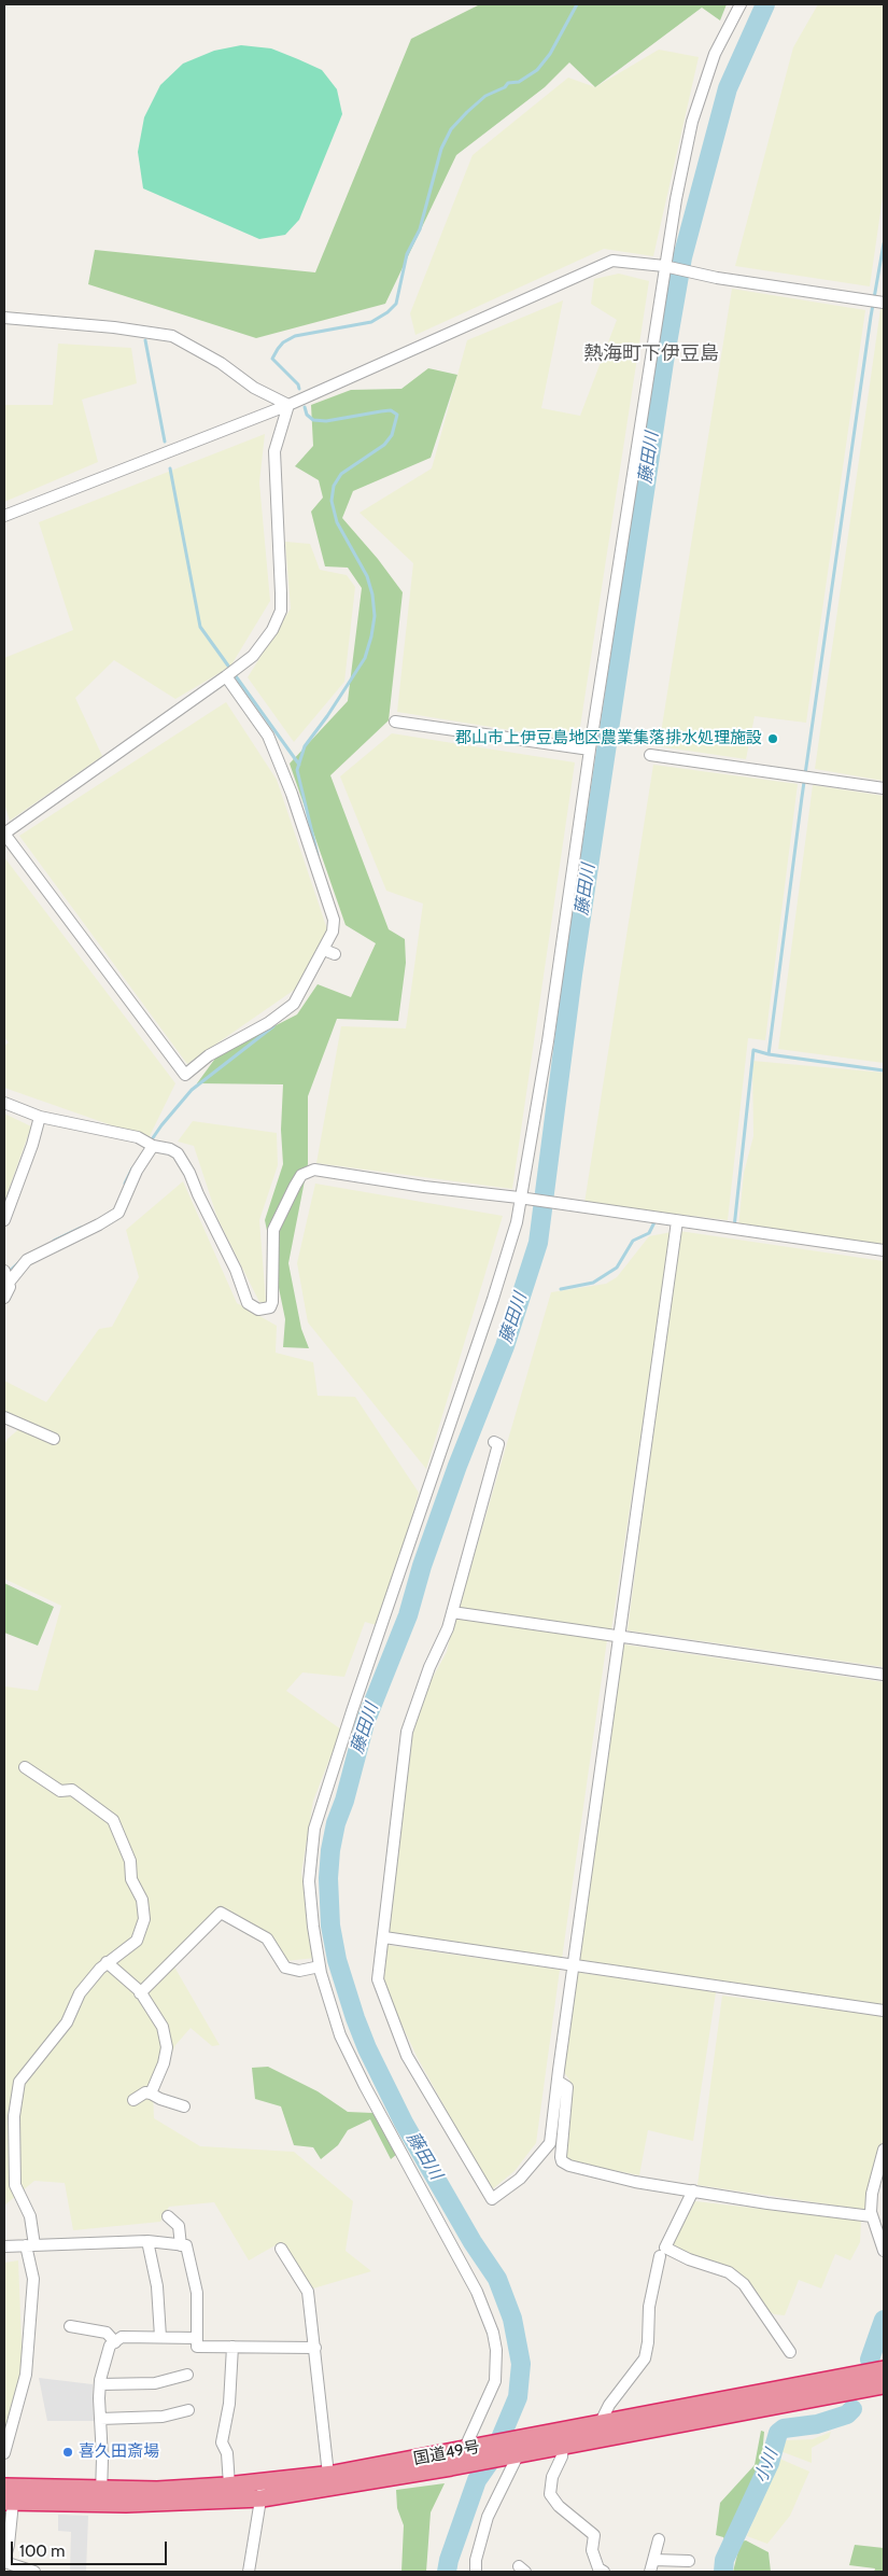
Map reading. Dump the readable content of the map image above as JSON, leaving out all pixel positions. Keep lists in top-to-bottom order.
{
  "streets": {
    "highway": ["国道49号"]
  },
  "districts": ["熱海町下伊豆島"],
  "water": ["藤田川", "小川"],
  "places": ["郡山市上伊豆島地区農業集落排水処理施設", "喜久田斎場"],
  "scale_bar": "100 m"
}
